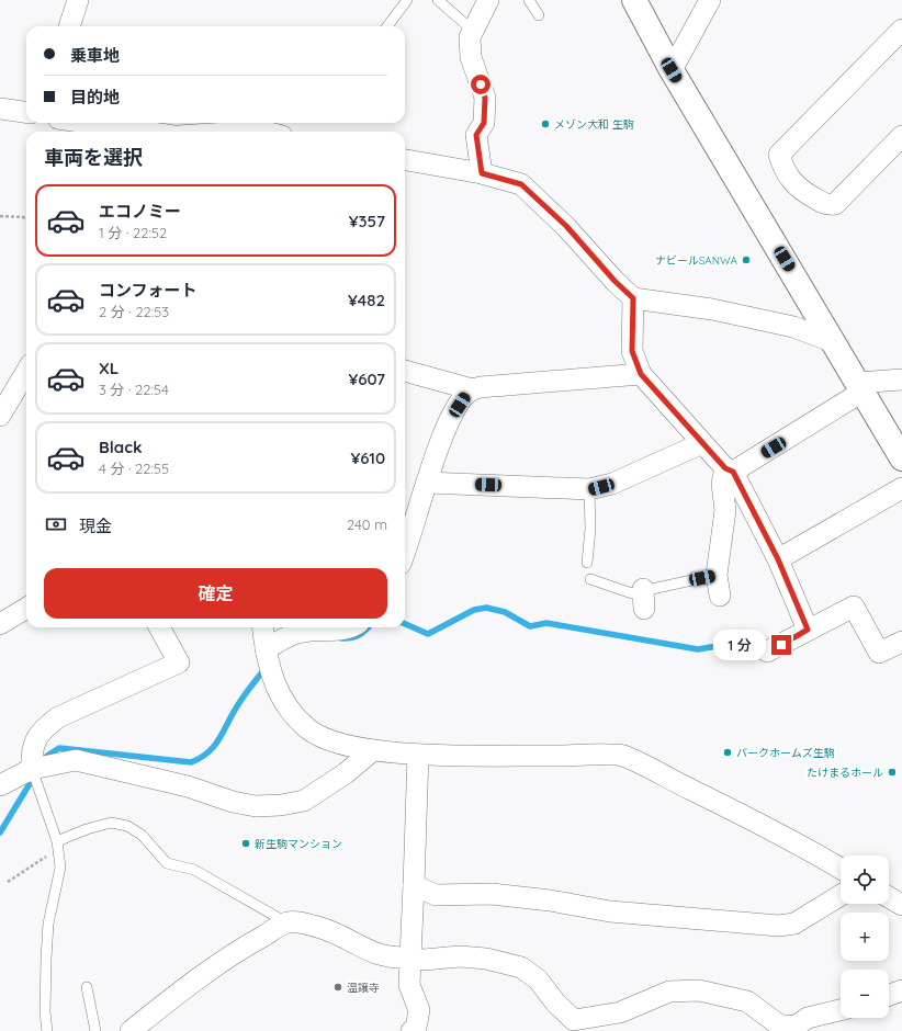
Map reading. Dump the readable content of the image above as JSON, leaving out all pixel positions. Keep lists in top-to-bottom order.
{
  "places": [
    "メゾン大和 生駒",
    "ナビールSANWA",
    "パークホームズ生駒",
    "たけまるホール",
    "新生駒マンション",
    "温譲寺"
  ],
  "page": {
    "banner": ["乗車地", "目的地"],
    "heading": "車両を選択",
    "list": [
      {
        "name": "エコノミー",
        "note": "1 分 · 22:52",
        "value": "¥357"
      },
      {
        "name": "コンフォート",
        "note": "2 分 · 22:53",
        "value": "¥482"
      },
      {
        "name": "XL",
        "note": "3 分 · 22:54",
        "value": "¥607"
      },
      {
        "name": "Black",
        "note": "4 分 · 22:55",
        "value": "¥610"
      }
    ],
    "pay": ["現金", "240 m"],
    "buttons": "確定",
    "bubble": "1 分",
    "map_buttons": ["+", "−"]
  }
}
